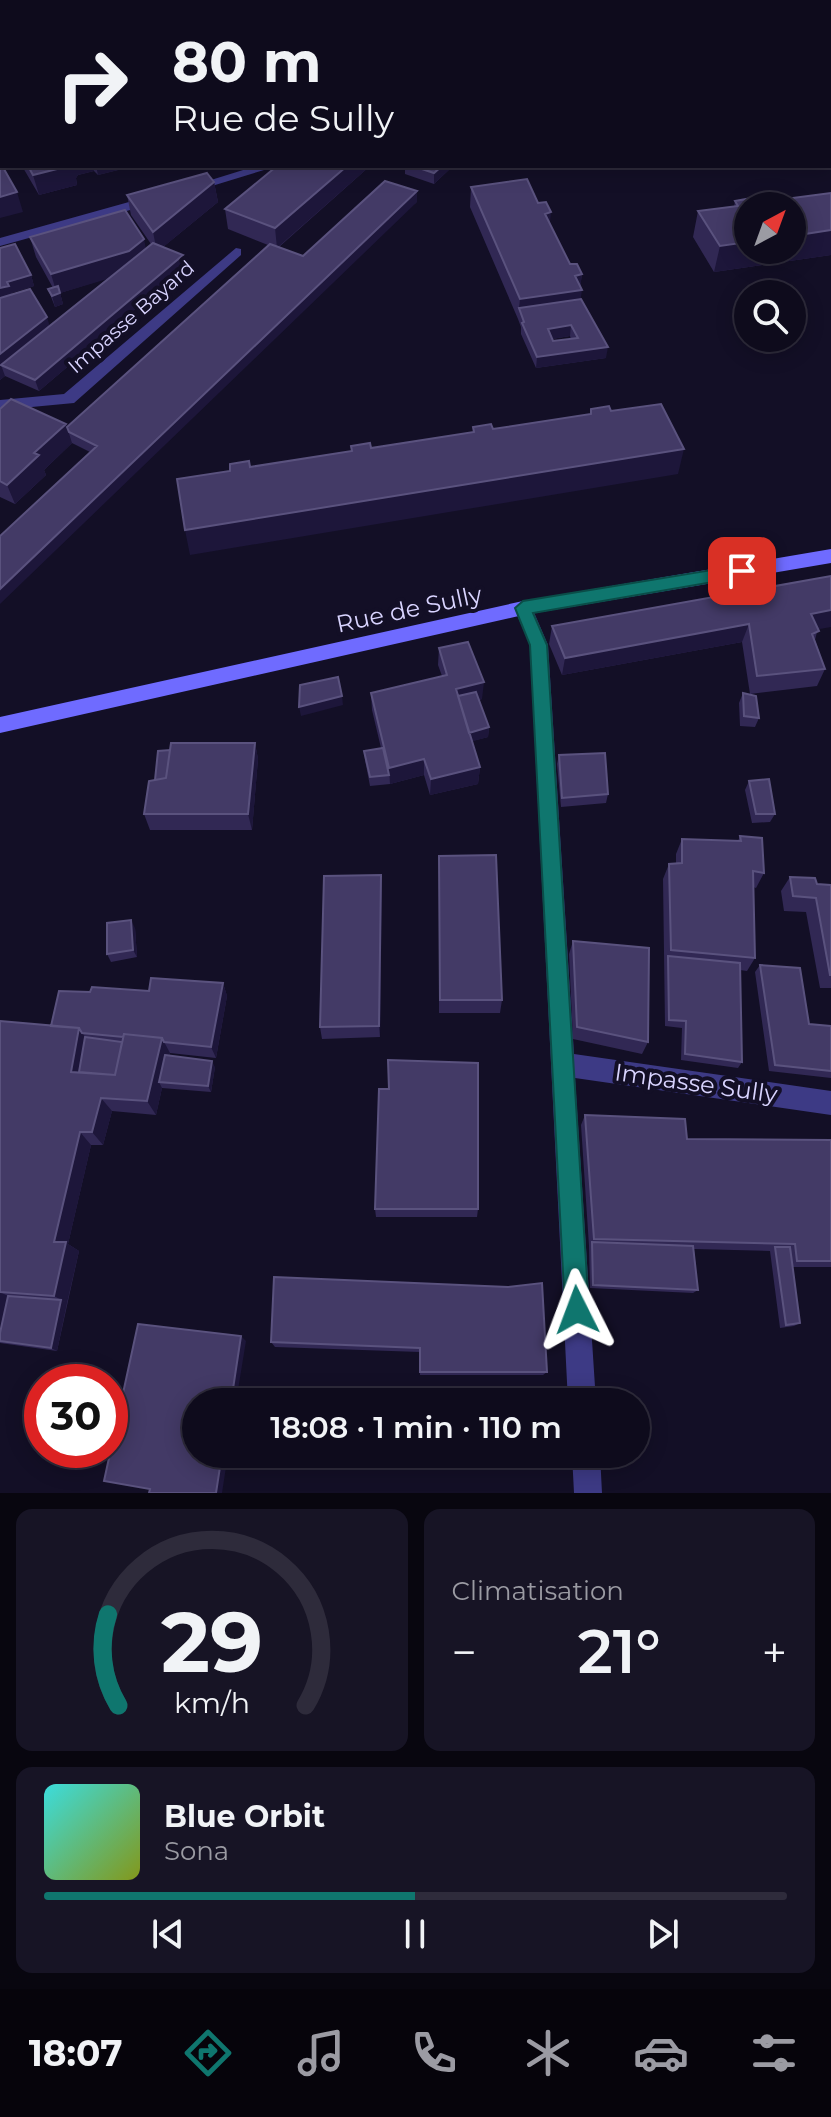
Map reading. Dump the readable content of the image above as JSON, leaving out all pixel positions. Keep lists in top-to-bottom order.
{
  "streets": {
    "street": ["Impasse Bayard", "Rue de Sully", "Impasse Sully"]
  },
  "north": "top right",
  "page": {
    "turn": ["80 m", "Rue de Sully"],
    "limit": "30",
    "trip": "18:08 · 1 min · 110 m",
    "tile": "Climatisation",
    "heat": ["−", "21°", "+"],
    "song": ["Blue Orbit", "Sona"],
    "tabs": "18:07",
    "gauge": ["29", "km/h"]
  }
}
